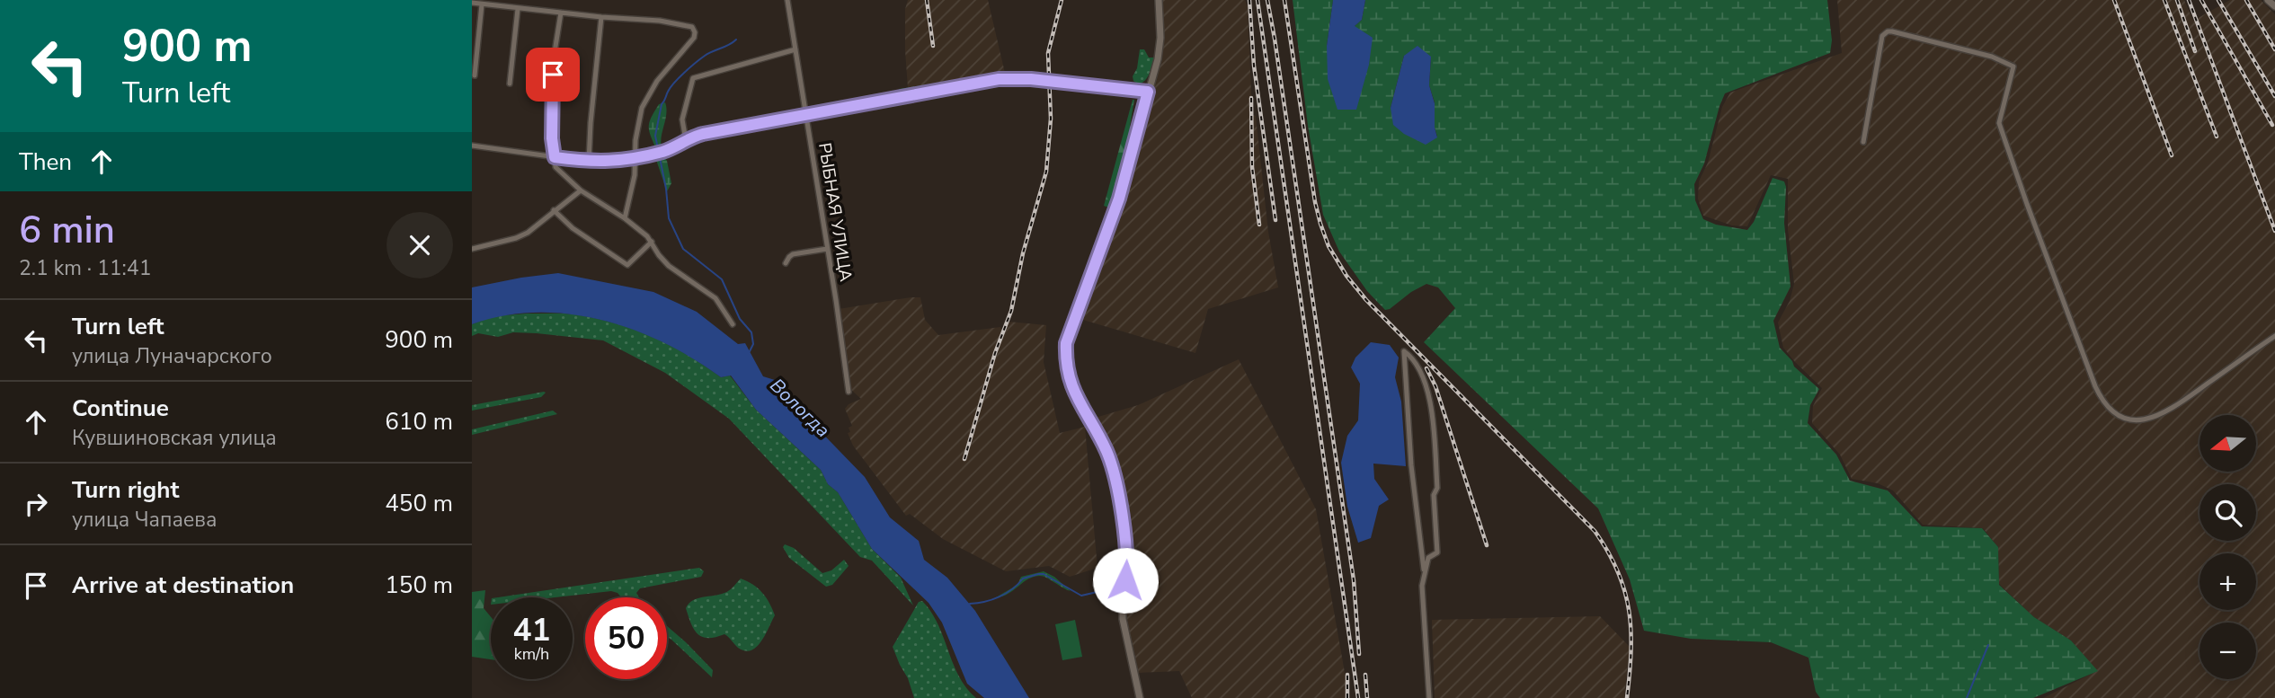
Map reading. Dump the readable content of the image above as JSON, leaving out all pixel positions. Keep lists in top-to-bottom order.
{
  "streets": {
    "street": ["РЫБНАЯ УЛИЦА"]
  },
  "water": ["Вологда"],
  "north": "left",
  "page": {
    "turn": ["900 m", "Turn left"],
    "then": "Then",
    "heading": ["6 min", "2.1 km · 11:41"],
    "list": [
      {
        "name": "Turn left",
        "note": "улица Луначарского",
        "value": "900 m"
      },
      {
        "name": "Continue",
        "note": "Кувшиновская улица",
        "value": "610 m"
      },
      {
        "name": "Turn right",
        "note": "улица Чапаева",
        "value": "450 m"
      },
      {
        "name": "Arrive at destination",
        "value": "150 m"
      }
    ],
    "map_buttons": ["+", "−"],
    "speed": "41 km/h",
    "limit": "50"
  }
}
